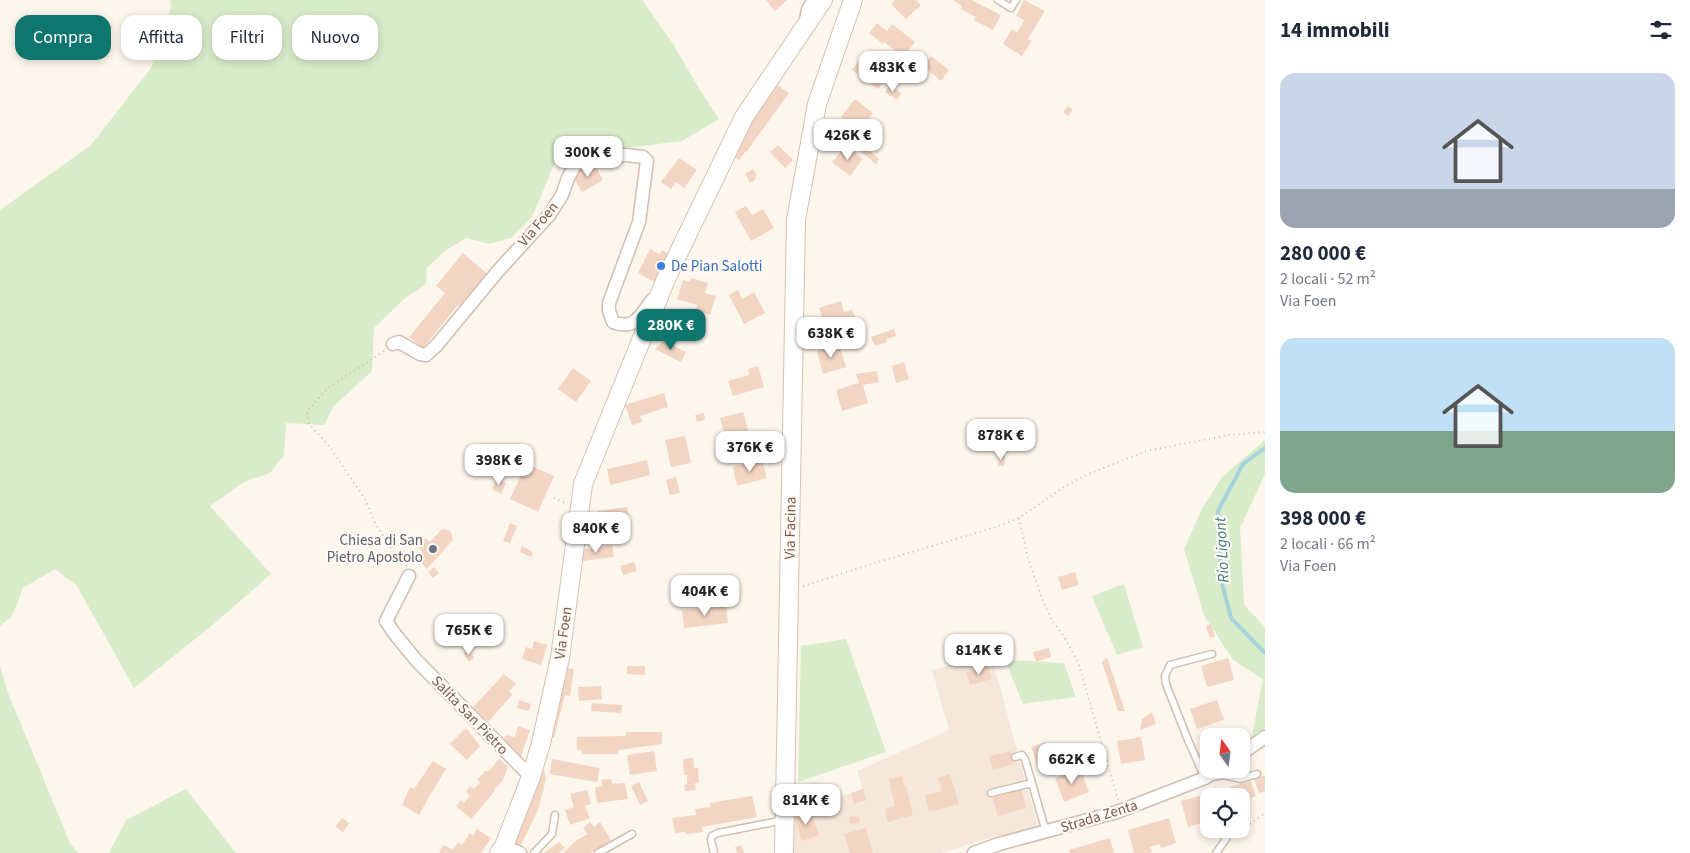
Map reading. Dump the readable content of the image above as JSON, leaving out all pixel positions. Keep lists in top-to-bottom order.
{
  "streets": {
    "street": [
      "Via Foen",
      "Via Facina",
      "Salita San Pietro",
      "Strada Zenta"
    ]
  },
  "crossings": [
    ["Via Foen", "Salita San Pietro"]
  ],
  "water": ["Rio Ligont"],
  "places": ["De Pian Salotti", "Chiesa di San Pietro Apostolo"],
  "north": "top",
  "page": {
    "heading": "14 immobili",
    "chip": [
      "Compra",
      "Affitta",
      "Filtri",
      "Nuovo"
    ],
    "price": [
      "483K €",
      "426K €",
      "300K €",
      "280K €",
      "638K €",
      "878K €",
      "376K €",
      "398K €",
      "840K €",
      "404K €",
      "765K €",
      "814K €",
      "662K €",
      "814K €"
    ],
    "list": [
      {
        "name": "280 000 €",
        "note": "2 locali · 52 m² · Via Foen"
      },
      {
        "name": "398 000 €",
        "note": "2 locali · 66 m² · Via Foen"
      }
    ]
  }
}
